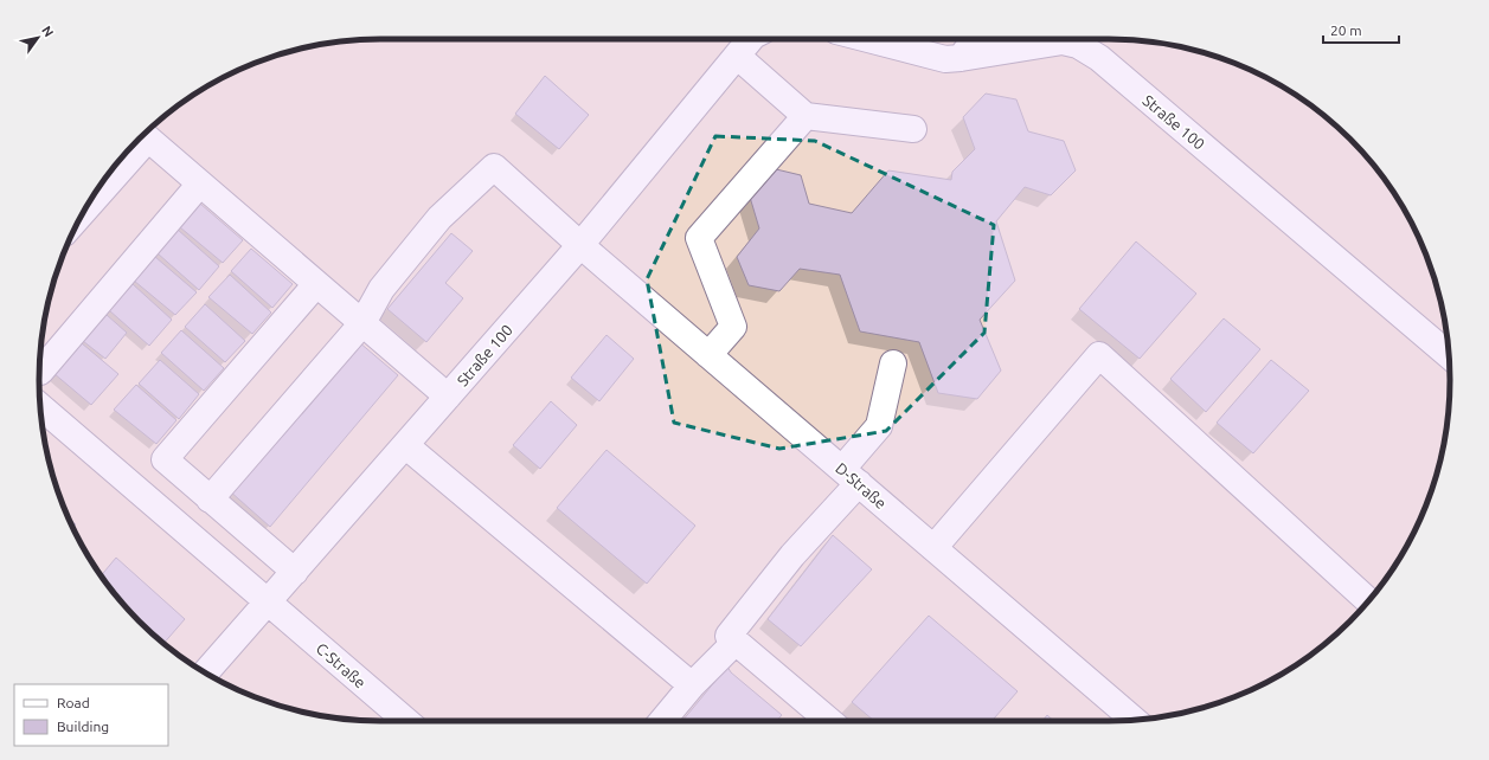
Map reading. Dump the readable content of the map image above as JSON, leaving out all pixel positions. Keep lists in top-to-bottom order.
{
  "streets": {
    "lane": ["Straße 100", "D-Straße", "C-Straße"]
  },
  "crossings": [
    ["Straße 100", "D-Straße"],
    ["Straße 100", "C-Straße"]
  ],
  "legend": ["Road", "Building"],
  "scale_bar": "20 m",
  "north": "top right"
}
